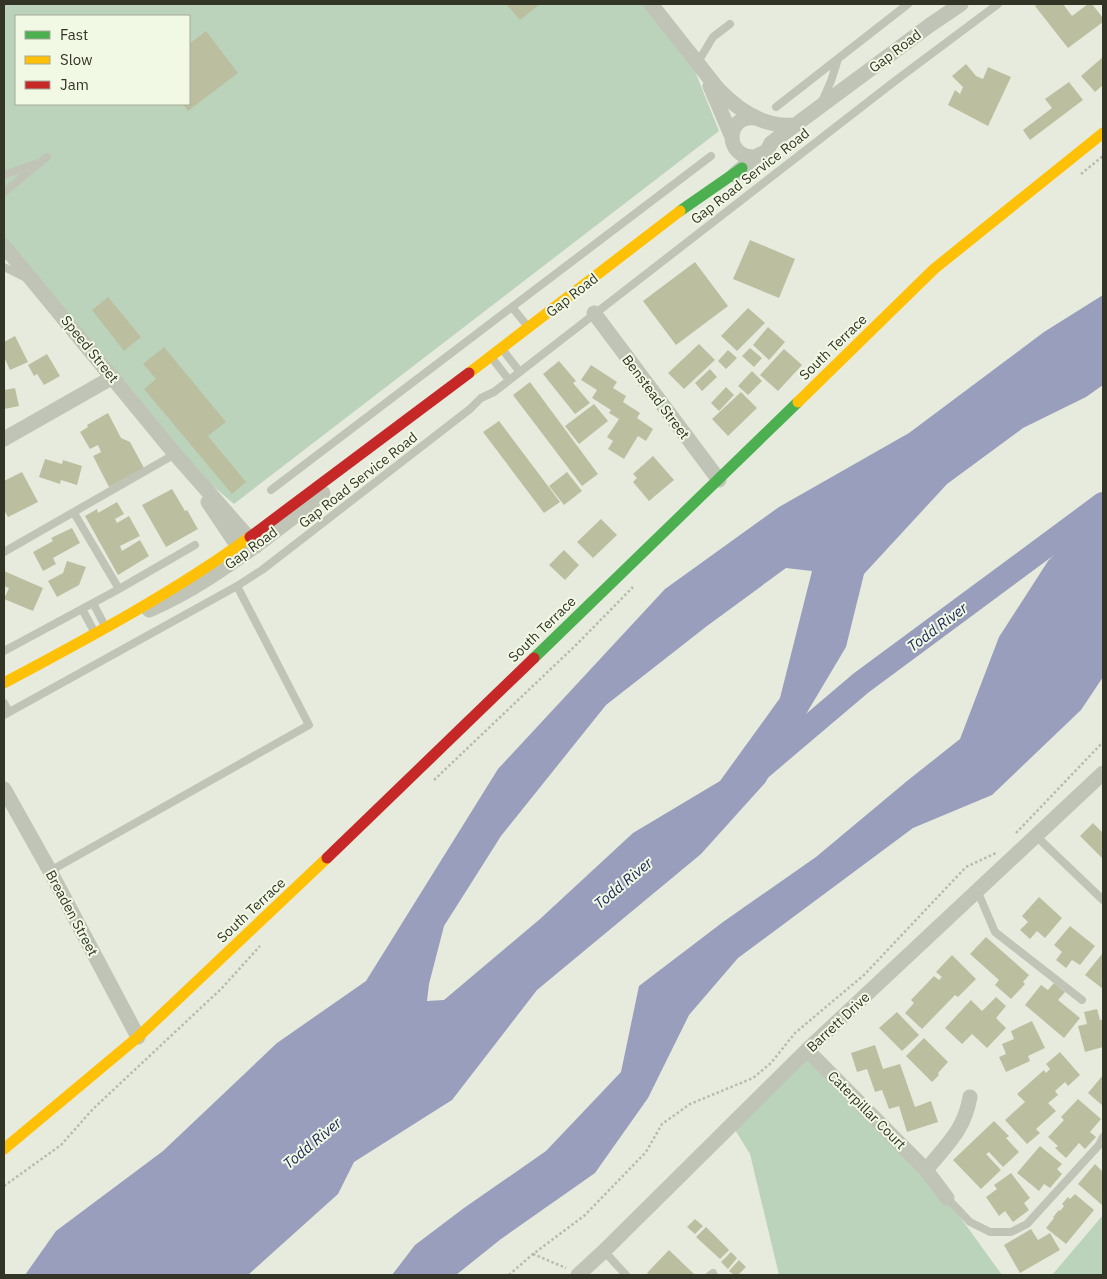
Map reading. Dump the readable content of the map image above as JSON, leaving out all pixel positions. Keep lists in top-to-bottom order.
{
  "streets": {
    "street": [
      "Gap Road",
      "South Terrace",
      "Speed Street",
      "Benstead Street",
      "Breaden Street",
      "Barrett Drive",
      "Caterpillar Court"
    ],
    "lane": ["Gap Road Service Road"]
  },
  "crossings": [
    ["Gap Road", "Speed Street"],
    ["Gap Road Service Road", "Benstead Street"],
    ["South Terrace", "Benstead Street"],
    ["South Terrace", "Breaden Street"],
    ["Barrett Drive", "Caterpillar Court"]
  ],
  "water": ["Todd River"],
  "legend": ["Fast", "Slow", "Jam"]
}
